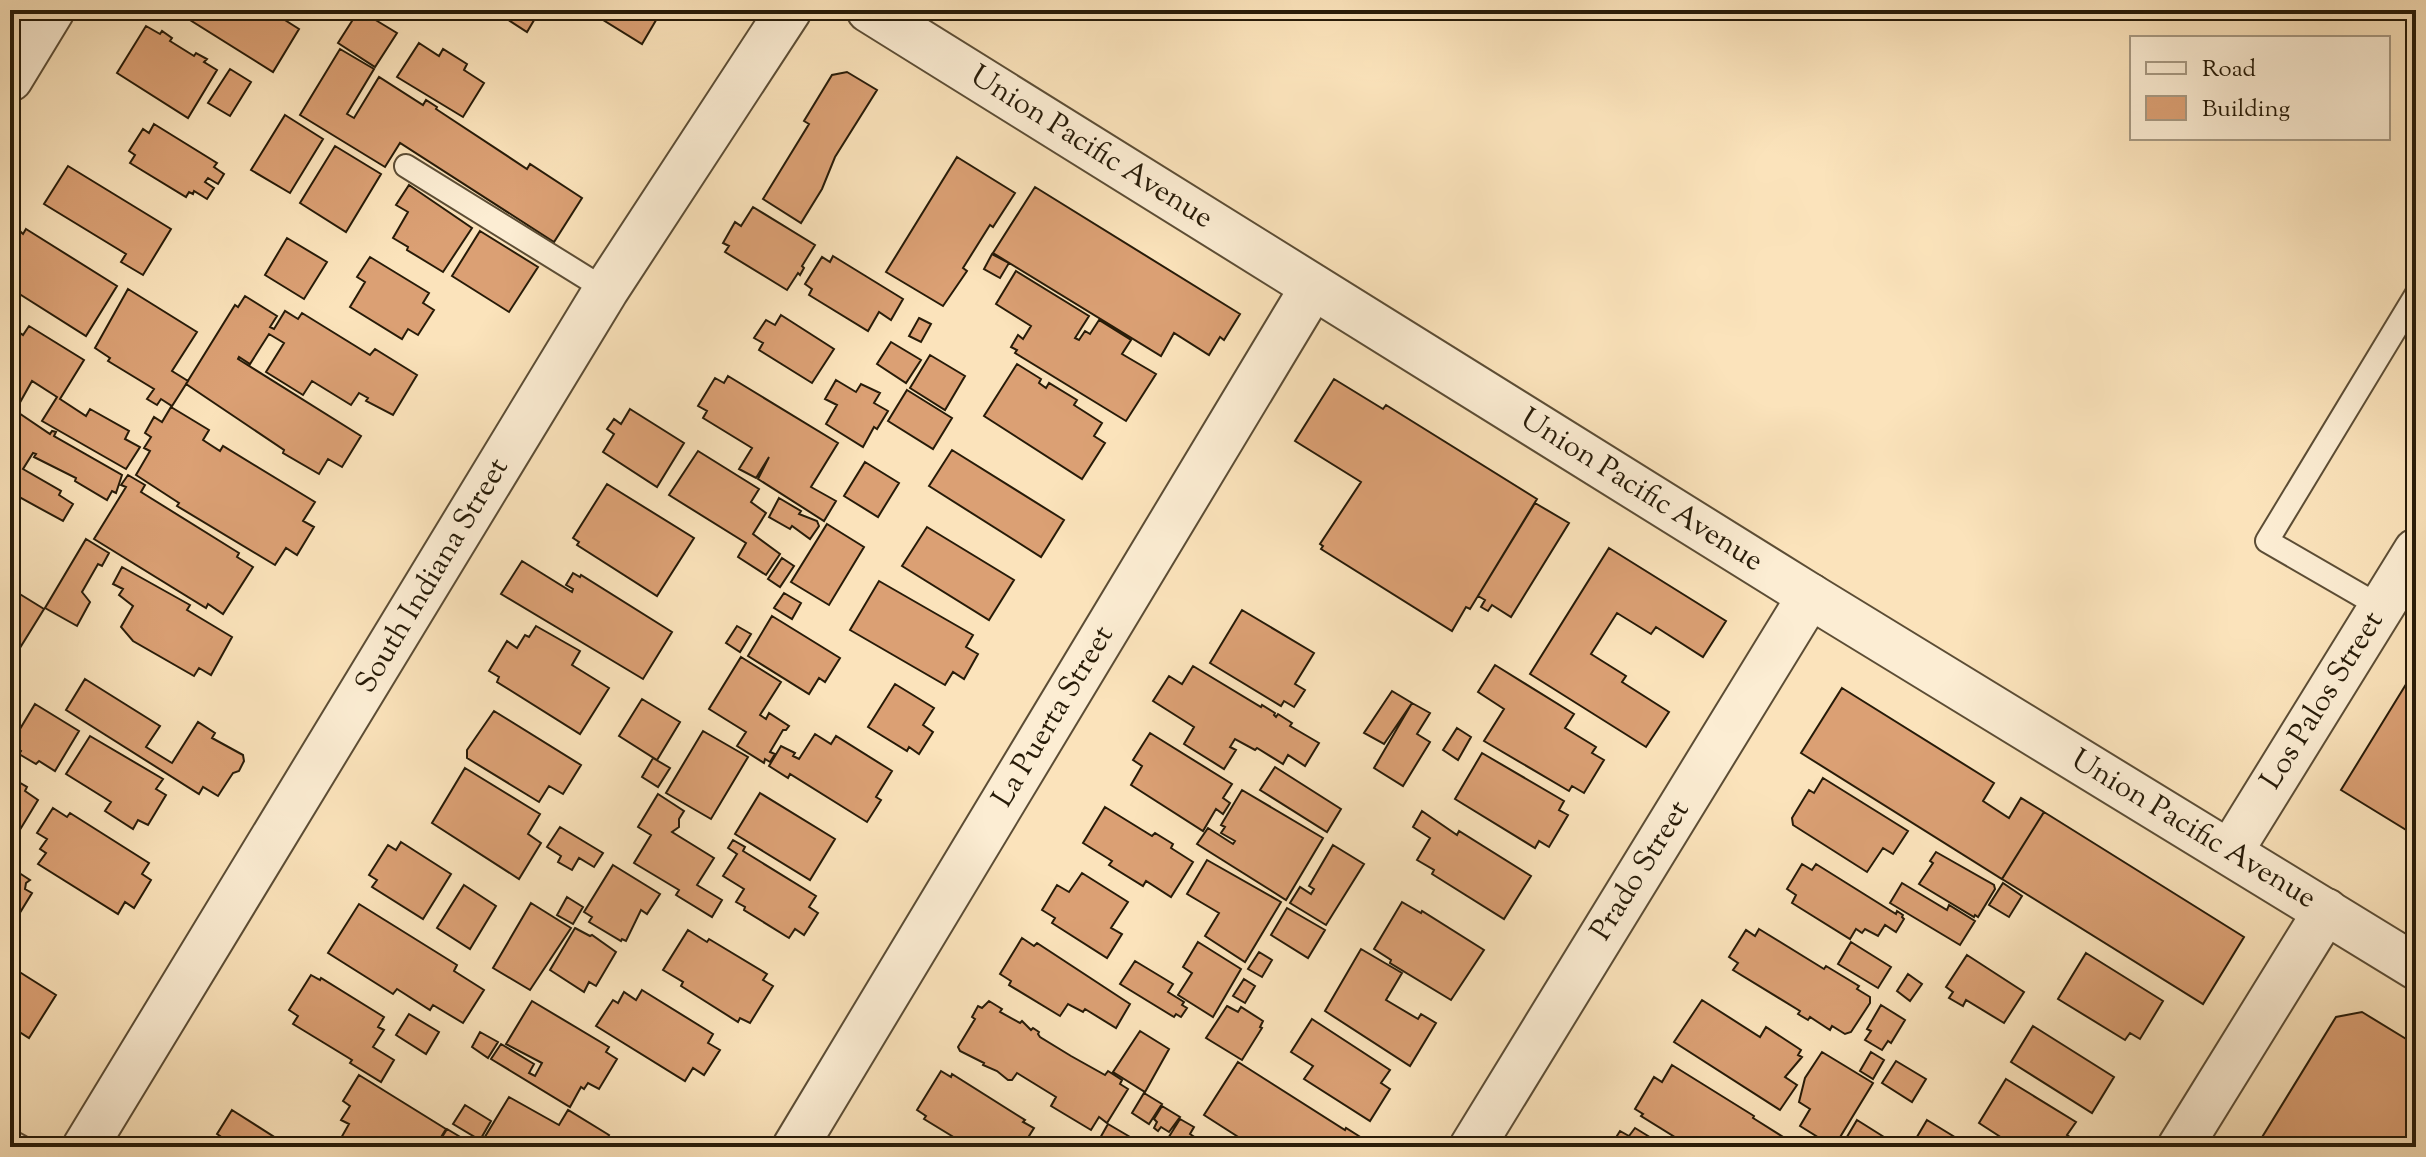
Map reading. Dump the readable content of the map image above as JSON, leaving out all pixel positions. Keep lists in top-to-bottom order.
{
  "streets": {
    "street": [
      "Union Pacific Avenue",
      "South Indiana Street",
      "Los Palos Street",
      "La Puerta Street",
      "Prado Street"
    ]
  },
  "crossings": [
    ["Union Pacific Avenue", "Los Palos Street"],
    ["Union Pacific Avenue", "La Puerta Street"],
    ["Union Pacific Avenue", "Prado Street"]
  ],
  "legend": ["Road", "Building"]
}
